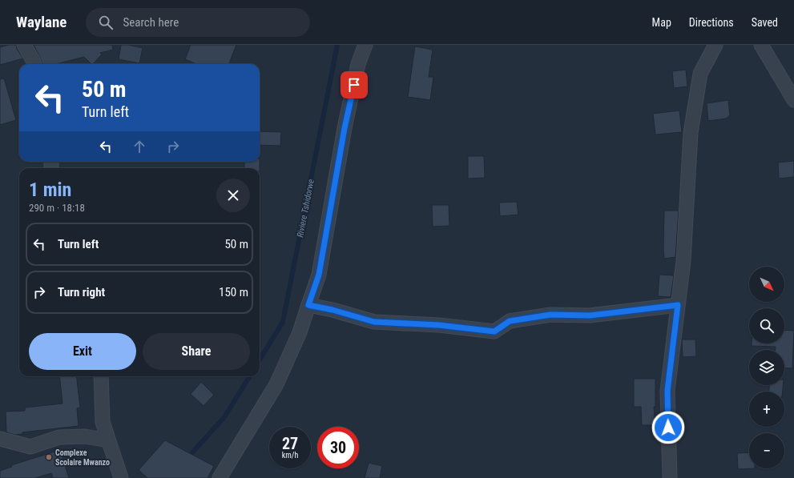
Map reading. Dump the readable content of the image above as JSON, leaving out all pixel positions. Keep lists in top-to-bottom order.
{
  "water": ["Riviere Tshidorwe"],
  "places": ["Complexe Scolaire Mwanzo"],
  "north": "bottom right",
  "page": {
    "header": "Waylane",
    "search": "Search here",
    "nav": ["Map", "Directions", "Saved"],
    "turn": ["50 m", "Turn left"],
    "heading": ["1 min", "290 m · 18:18"],
    "list": [
      {
        "name": "Turn left",
        "value": "50 m"
      },
      {
        "name": "Turn right",
        "value": "150 m"
      }
    ],
    "map_buttons": ["+", "−"],
    "buttons": ["Exit", "Share"],
    "speed": "27 km/h",
    "limit": "30"
  }
}
